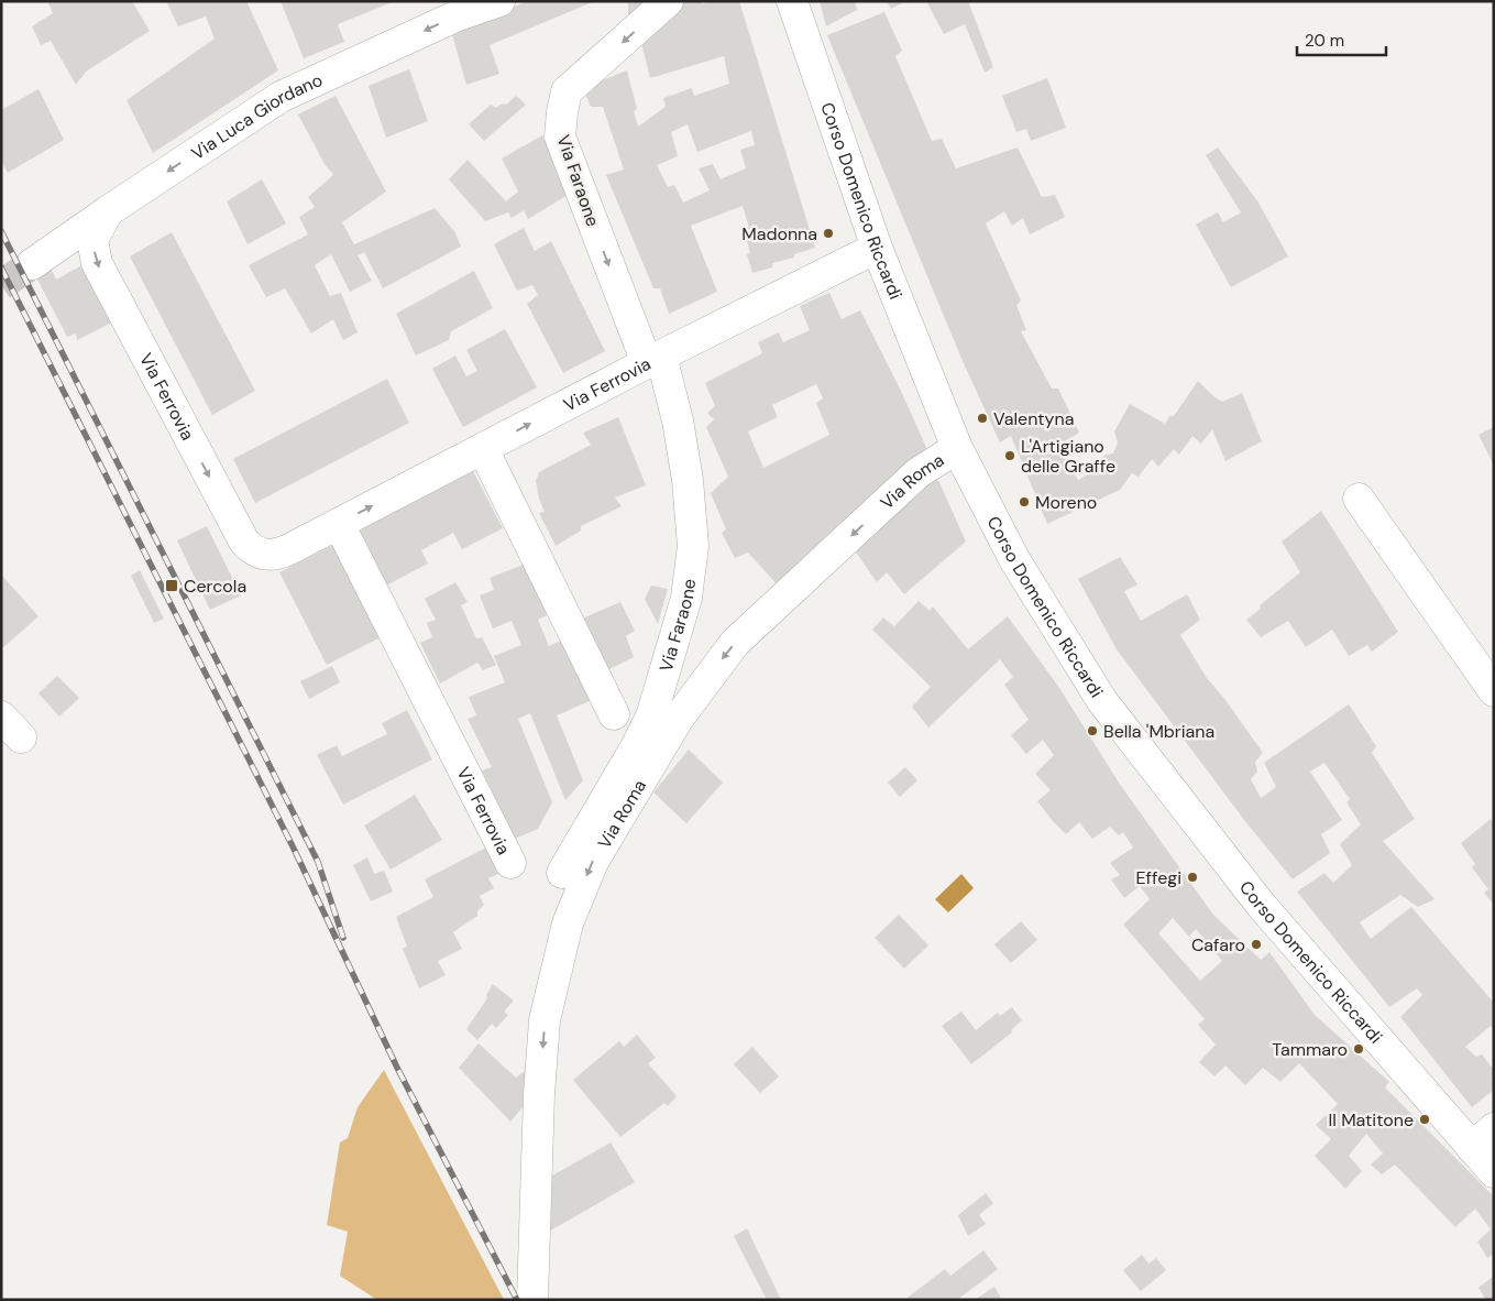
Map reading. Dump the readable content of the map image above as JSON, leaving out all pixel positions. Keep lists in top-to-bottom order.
{
  "streets": {
    "street": [
      "Via Luca Giordano",
      "Via Faraone",
      "Corso Domenico Riccardi",
      "Via Ferrovia",
      "Via Roma"
    ]
  },
  "crossings": [
    ["Via Luca Giordano", "Via Ferrovia"],
    ["Via Faraone", "Via Ferrovia"],
    ["Corso Domenico Riccardi", "Via Ferrovia"],
    ["Corso Domenico Riccardi", "Via Roma"]
  ],
  "one_way": ["Via Luca Giordano", "Via Faraone", "Via Roma"],
  "places": {
    "other": [
      "Madonna",
      "Valentyna",
      "L'Artigiano delle Graffe",
      "Moreno",
      "Bella 'Mbriana",
      "Effegi",
      "Cafaro",
      "Tammaro",
      "Il Matitone"
    ],
    "transit": ["Cercola"]
  },
  "scale_bar": "20 m"
}
